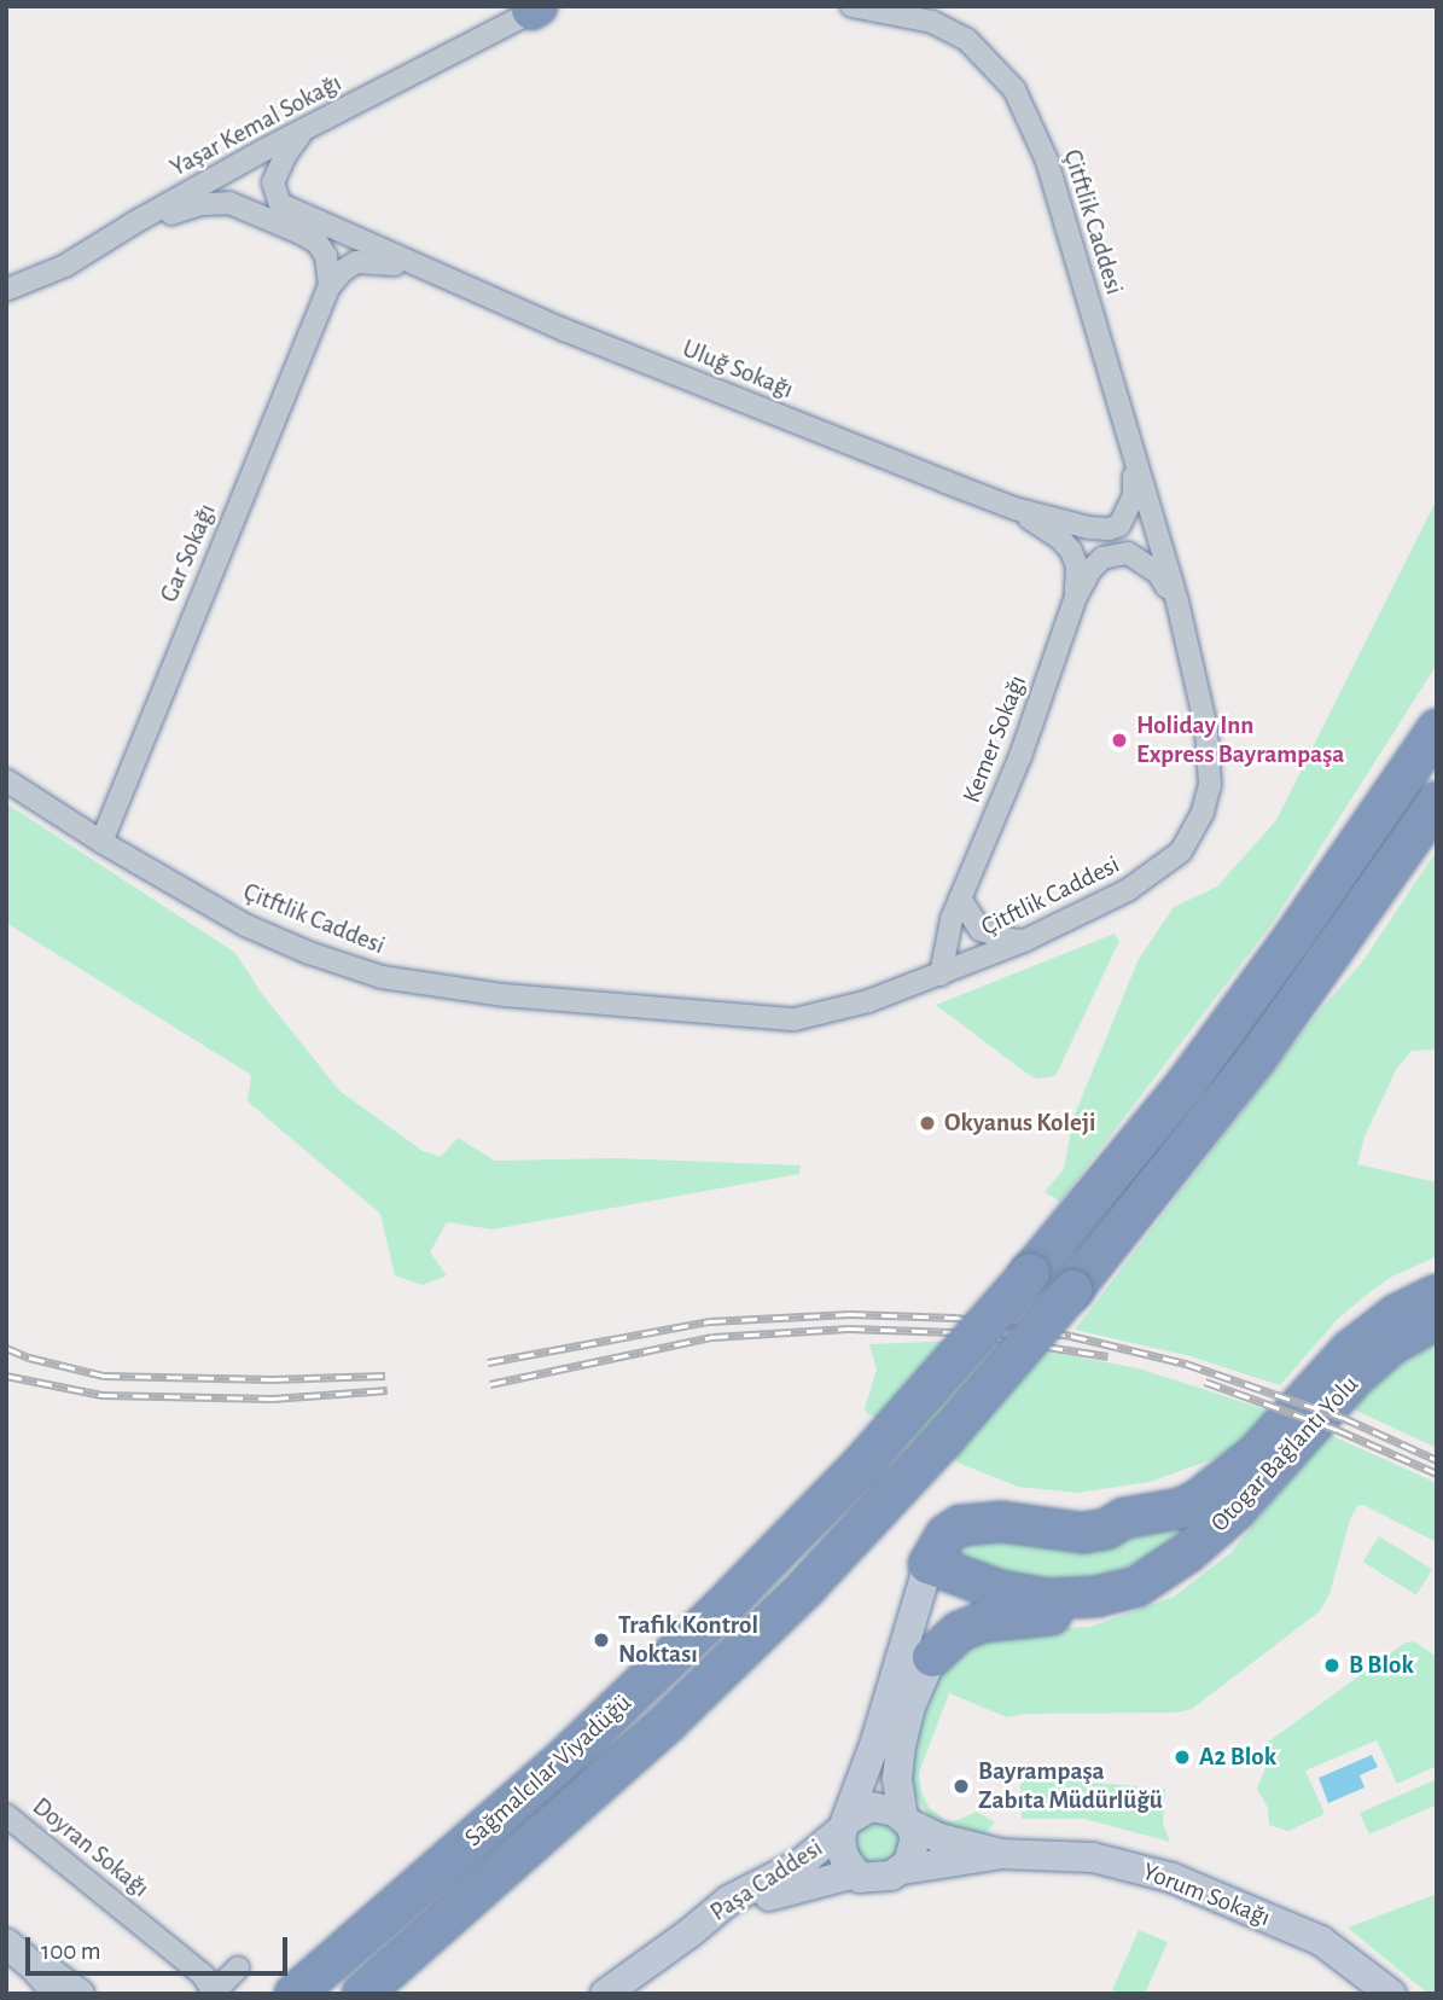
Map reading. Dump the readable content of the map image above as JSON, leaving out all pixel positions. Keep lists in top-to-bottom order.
{
  "streets": {
    "highway": ["Otogar Bağlantı Yolu", "Sağmalcılar Viyadüğü"],
    "main road": ["Paşa Caddesi", "Yorum Sokağı"],
    "street": [
      "Yaşar Kemal Sokağı",
      "Çitftlik Caddesi",
      "Uluğ Sokağı",
      "Gar Sokağı",
      "Kemer Sokağı",
      "Doyran Sokağı"
    ]
  },
  "crossings": [
    ["Çitftlik Caddesi", "Gar Sokağı"],
    ["Çitftlik Caddesi", "Kemer Sokağı"],
    ["Paşa Caddesi", "Yorum Sokağı"]
  ],
  "places": [
    "Holiday Inn Express Bayrampaşa",
    "Okyanus Koleji",
    "Trafik Kontrol Noktası",
    "B Blok",
    "A2 Blok",
    "Bayrampaşa Zabıta Müdürlüğü"
  ],
  "scale_bar": "100 m"
}
